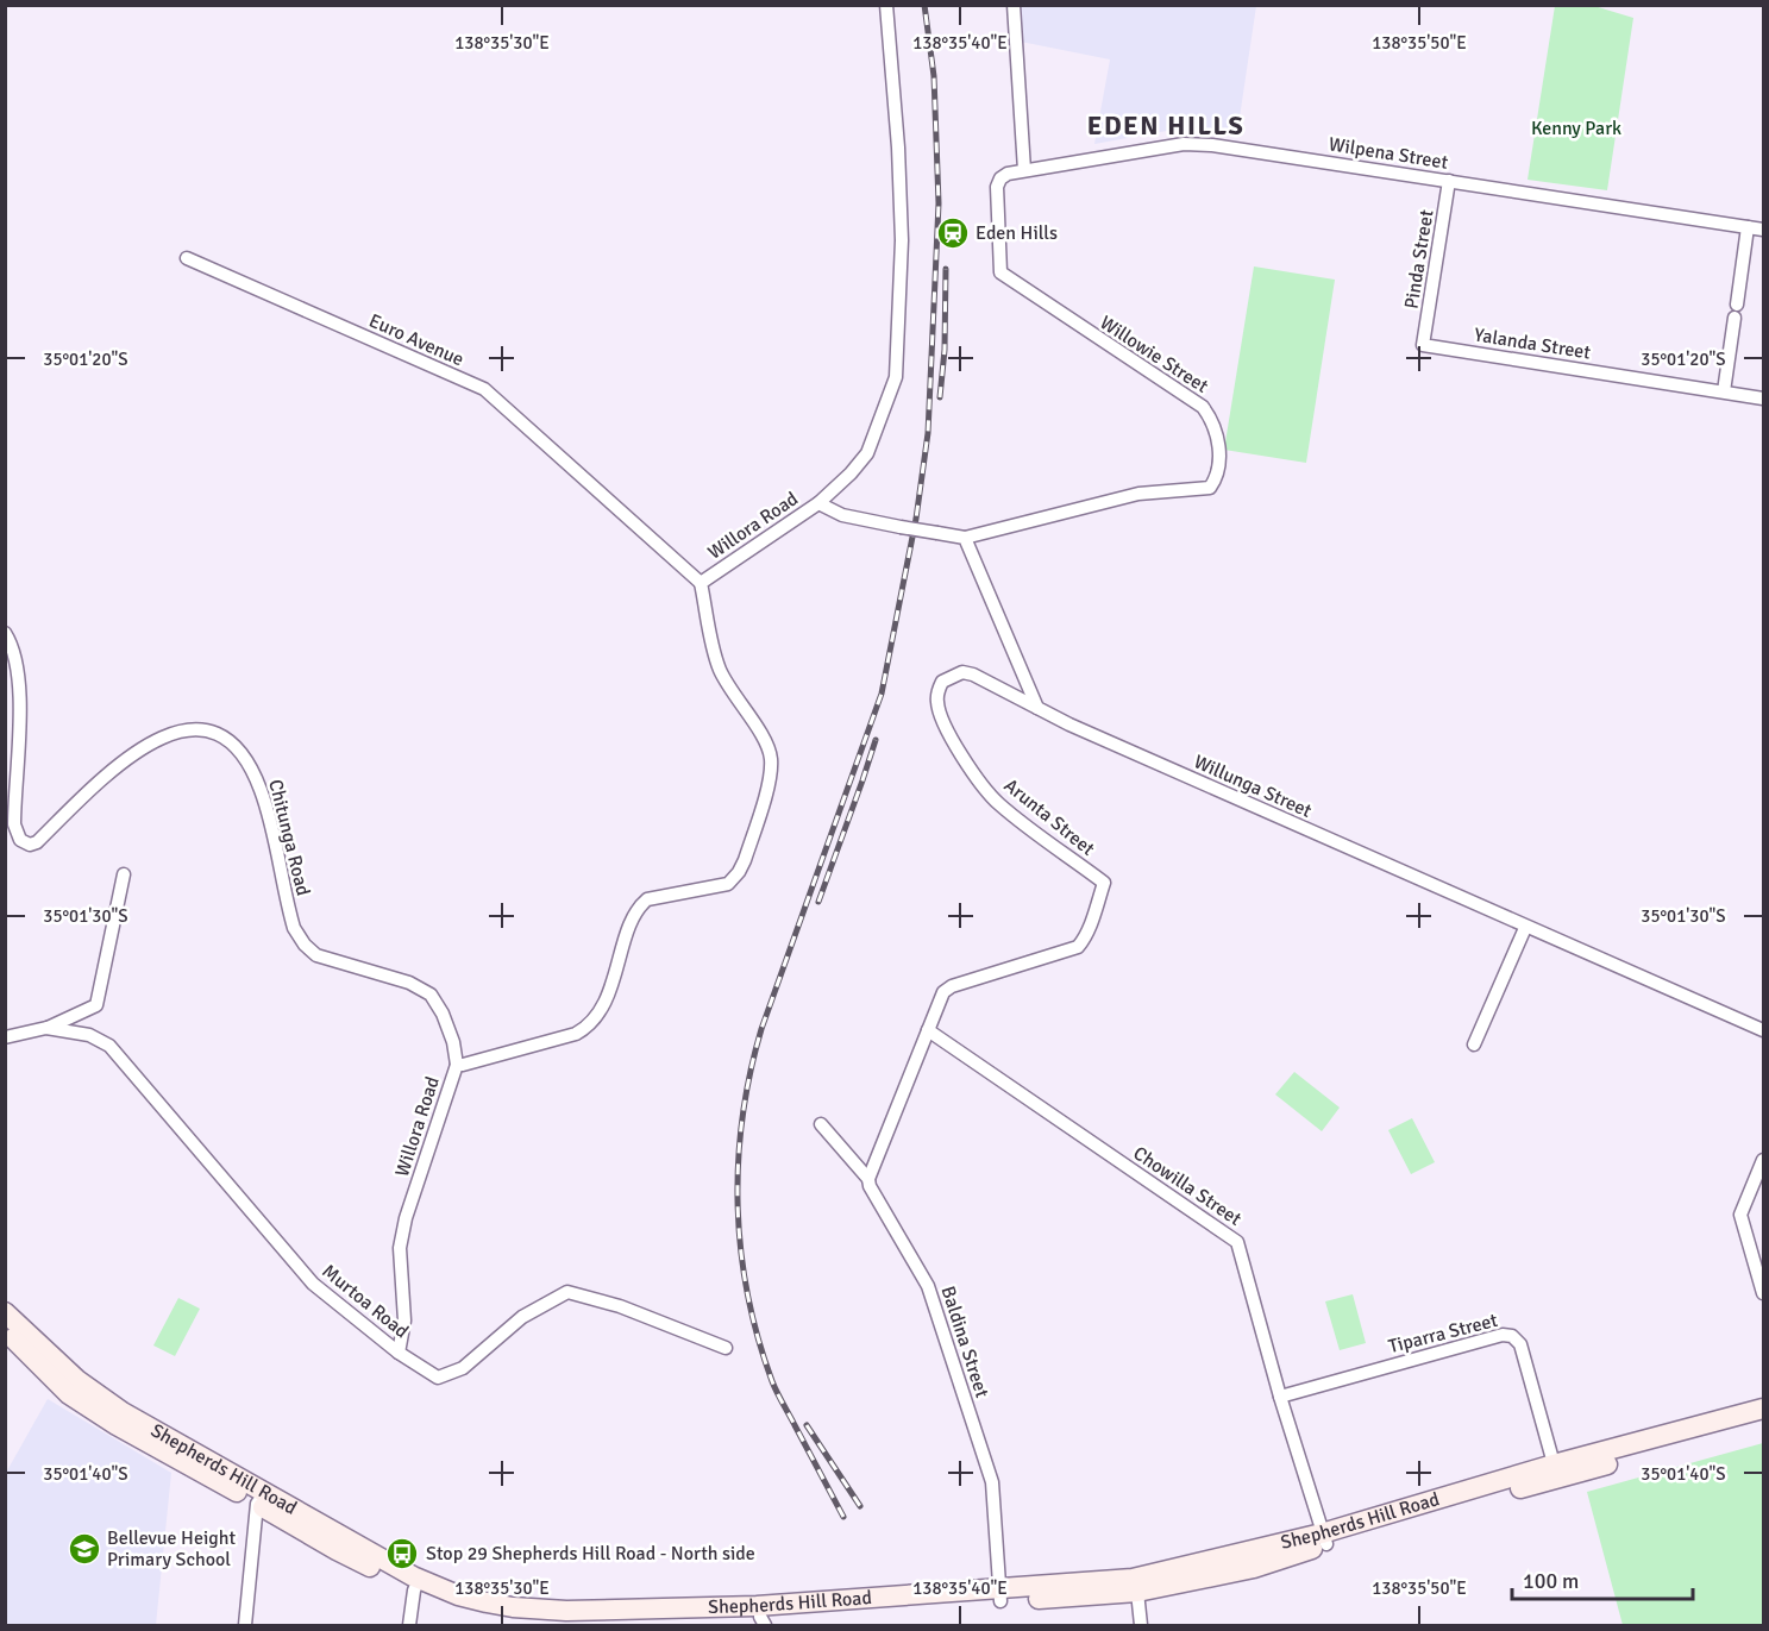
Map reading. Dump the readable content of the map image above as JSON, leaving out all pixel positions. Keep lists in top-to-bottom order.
{
  "streets": {
    "main road": ["Shepherds Hill Road"],
    "street": [
      "Wilpena Street",
      "Pinda Street",
      "Euro Avenue",
      "Yalanda Street",
      "Willowie Street",
      "Willora Road",
      "Willunga Street",
      "Arunta Street",
      "Chitunga Road",
      "Chowilla Street",
      "Murtoa Road",
      "Tiparra Street",
      "Baldina Street"
    ]
  },
  "crossings": [
    ["Wilpena Street", "Pinda Street"],
    ["Wilpena Street", "Willowie Street"],
    ["Pinda Street", "Yalanda Street"],
    ["Euro Avenue", "Willora Road"],
    ["Willora Road", "Chitunga Road"],
    ["Willora Road", "Murtoa Road"],
    ["Willunga Street", "Arunta Street"],
    ["Arunta Street", "Chowilla Street"],
    ["Chowilla Street", "Tiparra Street"],
    ["Chowilla Street", "Shepherds Hill Road"],
    ["Tiparra Street", "Shepherds Hill Road"],
    ["Baldina Street", "Shepherds Hill Road"]
  ],
  "districts": ["EDEN HILLS"],
  "parks": ["Kenny Park"],
  "places": {
    "station": ["Eden Hills"],
    "school or university": ["Bellevue Height Primary School"],
    "bus stop": ["Stop 29 Shepherds Hill Road - North side"]
  },
  "scale_bar": "100 m",
  "coordinates": [
    "138°35'30\"E",
    "138°35'40\"E",
    "138°35'50\"E",
    "35°01'20\"S",
    "35°01'30\"S",
    "35°01'40\"S"
  ]
}
